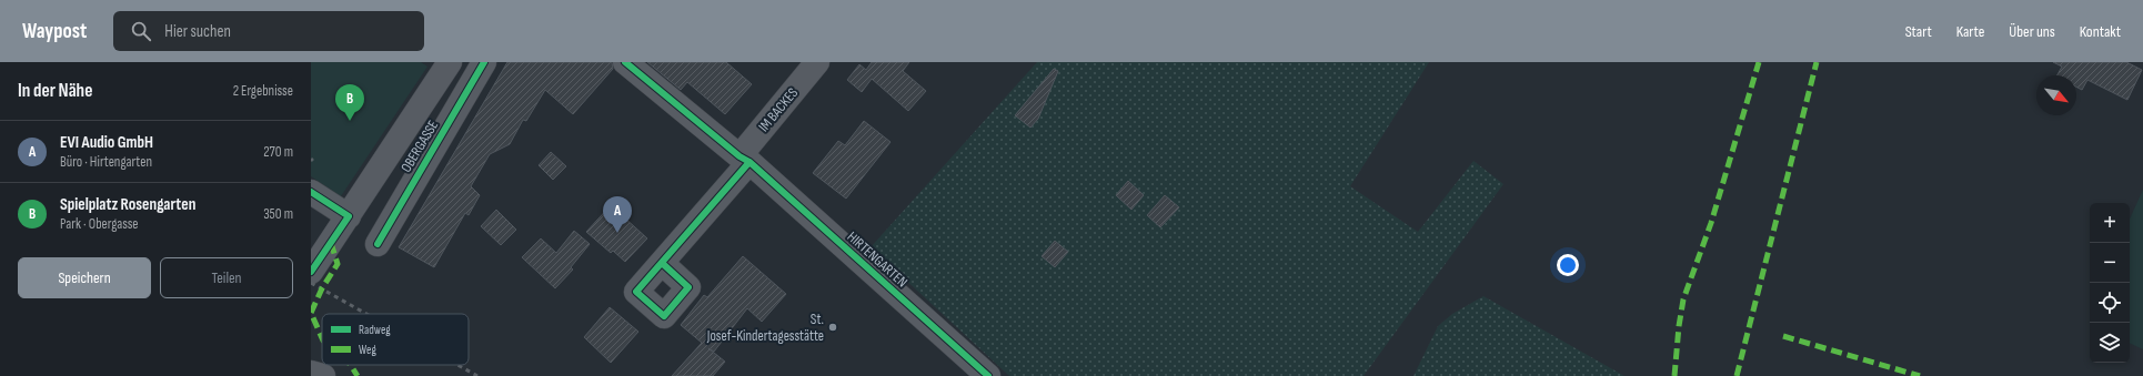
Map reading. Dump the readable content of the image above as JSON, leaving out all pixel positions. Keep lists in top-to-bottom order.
{
  "streets": {
    "street": ["IM BACKES", "OBERGASSE", "HIRTENGARTEN"]
  },
  "crossings": [
    ["IM BACKES", "HIRTENGARTEN"]
  ],
  "places": ["St. Josef-Kindertagesstätte"],
  "legend": ["Radweg", "Weg"],
  "north": "bottom right",
  "page": {
    "header": "Waypost",
    "search": "Hier suchen",
    "nav": [
      "Start",
      "Karte",
      "Über uns",
      "Kontakt"
    ],
    "heading": ["In der Nähe", "2 Ergebnisse"],
    "pins": ["B", "A"],
    "list": [
      {
        "mark": "A",
        "name": "EVI Audio GmbH",
        "note": "Büro · Hirtengarten",
        "value": "270 m"
      },
      {
        "mark": "B",
        "name": "Spielplatz Rosengarten",
        "note": "Park · Obergasse",
        "value": "350 m"
      }
    ],
    "map_buttons": ["+", "−"],
    "buttons": ["Speichern", "Teilen"]
  }
}
